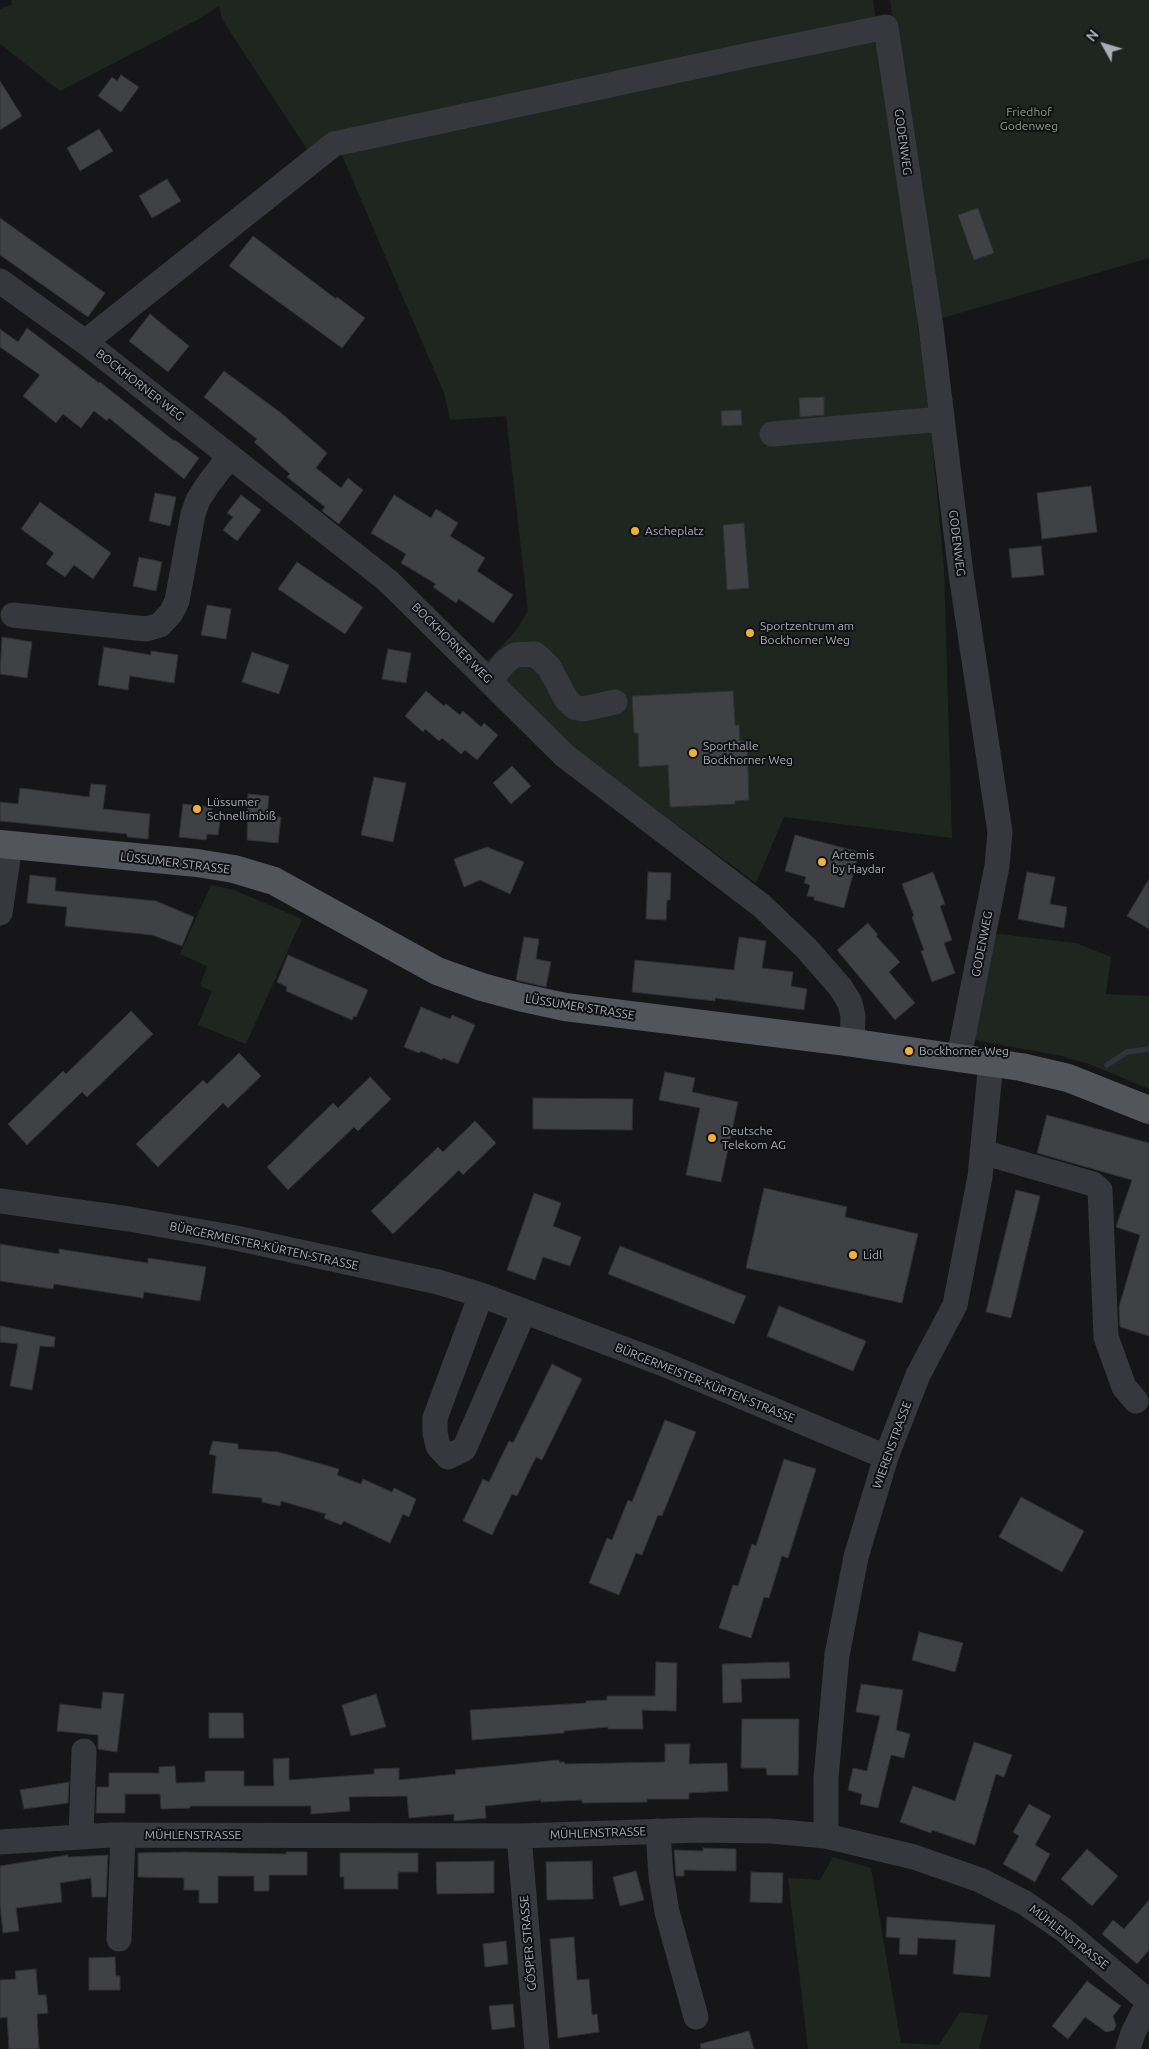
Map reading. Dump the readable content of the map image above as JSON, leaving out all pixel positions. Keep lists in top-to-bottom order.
{
  "streets": {
    "main road": ["LÜSSUMER STRASSE"],
    "street": [
      "GODENWEG",
      "BOCKHORNER WEG",
      "BÜRGERMEISTER-KÜRTEN-STRASSE",
      "WIERENSTRASSE",
      "MÜHLENSTRASSE",
      "GÖSPER STRASSE"
    ]
  },
  "crossings": [
    ["GODENWEG", "BOCKHORNER WEG"],
    ["GODENWEG", "LÜSSUMER STRASSE"],
    ["BOCKHORNER WEG", "LÜSSUMER STRASSE"],
    ["LÜSSUMER STRASSE", "WIERENSTRASSE"],
    ["BÜRGERMEISTER-KÜRTEN-STRASSE", "WIERENSTRASSE"],
    ["WIERENSTRASSE", "MÜHLENSTRASSE"],
    ["MÜHLENSTRASSE", "GÖSPER STRASSE"]
  ],
  "parks": ["Friedhof Godenweg"],
  "places": [
    "Ascheplatz",
    "Sportzentrum am Bockhorner Weg",
    "Sporthalle Bockhorner Weg",
    "Lüssumer Schnellimbiß",
    "Artemis by Haydar",
    "Bockhorner Weg",
    "Deutsche Telekom AG",
    "Lidl"
  ],
  "north": "top left"
}
